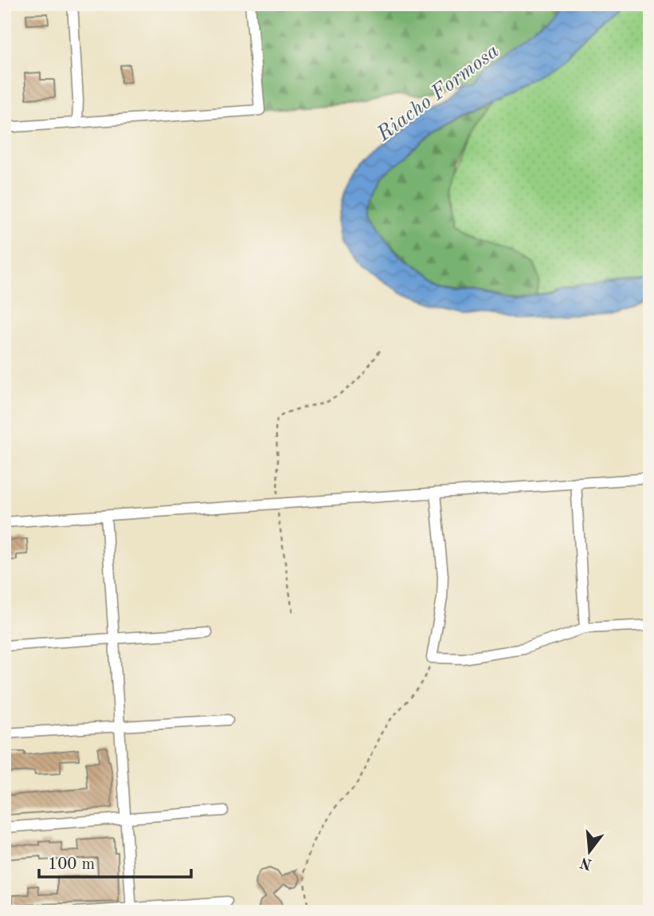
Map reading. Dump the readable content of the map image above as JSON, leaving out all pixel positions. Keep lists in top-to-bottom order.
{
  "water": ["Riacho Formosa"],
  "scale_bar": "100 m",
  "north": "bottom"
}
